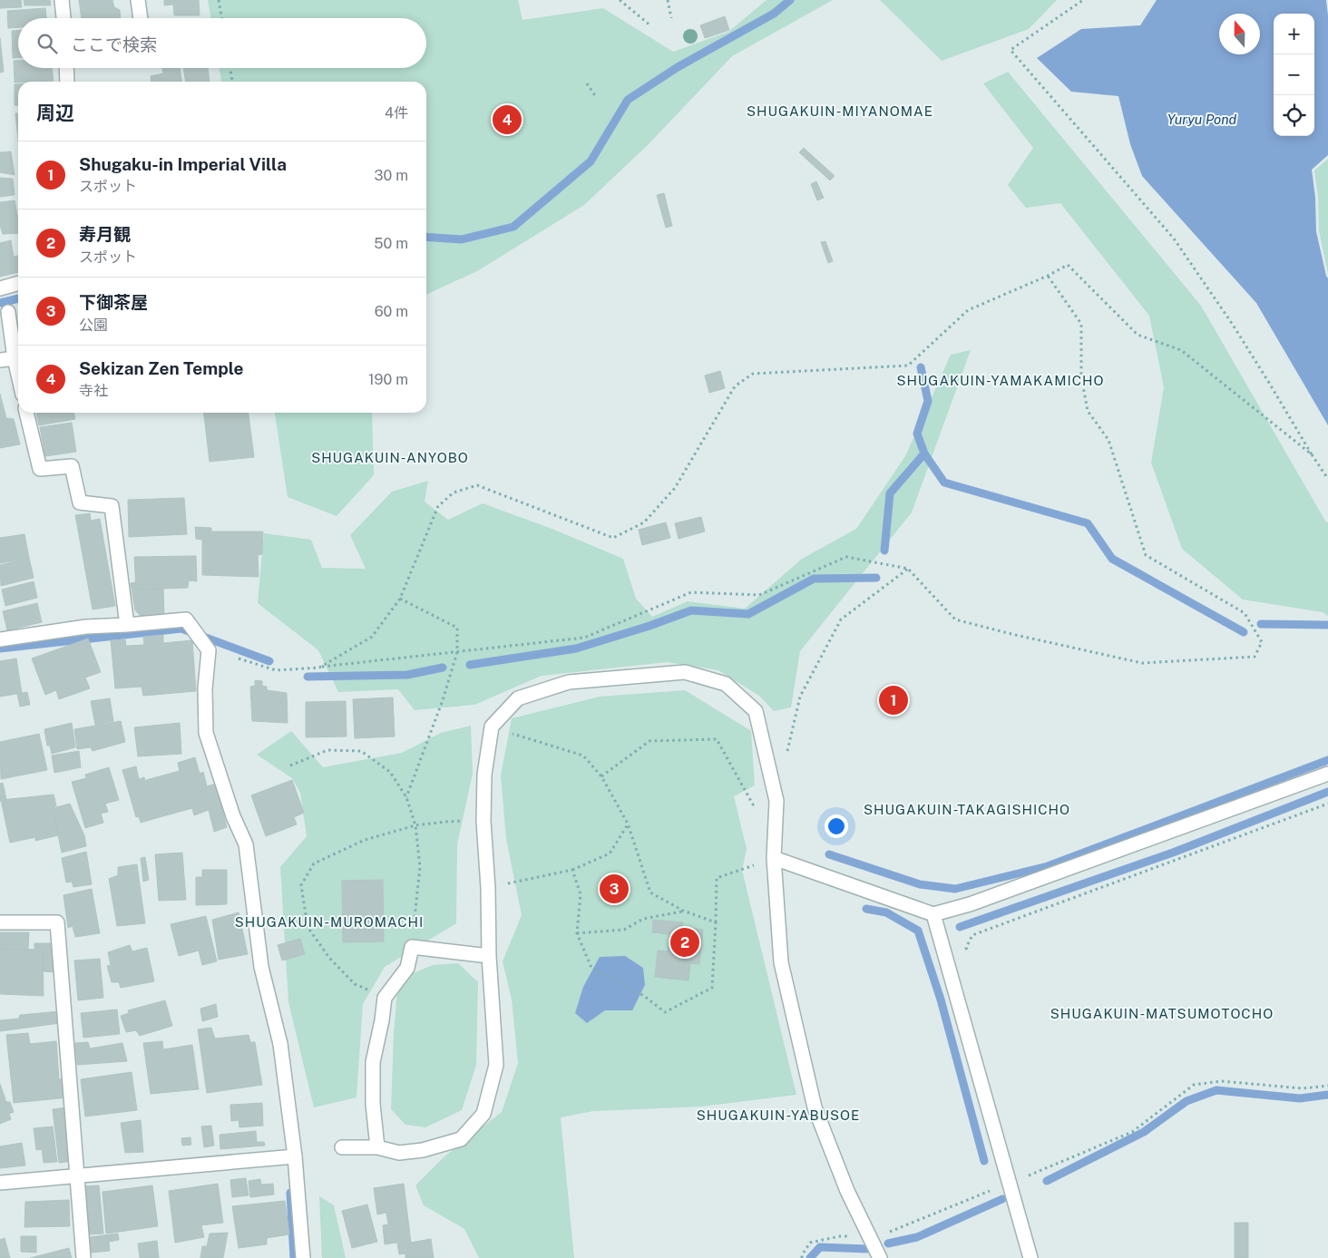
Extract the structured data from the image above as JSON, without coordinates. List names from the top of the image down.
{
  "districts": [
    "SHUGAKUIN-MIYANOMAE",
    "SHUGAKUIN-YAMAKAMICHO",
    "SHUGAKUIN-ANYOBO",
    "SHUGAKUIN-TAKAGISHICHO",
    "SHUGAKUIN-MUROMACHI",
    "SHUGAKUIN-MATSUMOTOCHO",
    "SHUGAKUIN-YABUSOE"
  ],
  "water": ["Yuryu Pond"],
  "north": "top",
  "page": {
    "map_buttons": ["+", "−"],
    "search": "ここで検索",
    "heading": ["周辺", "4件"],
    "pins": [
      "4",
      "1",
      "3",
      "2"
    ],
    "list": [
      {
        "mark": "1",
        "name": "Shugaku-in Imperial Villa",
        "note": "スポット",
        "value": "30 m"
      },
      {
        "mark": "2",
        "name": "寿月観",
        "note": "スポット",
        "value": "50 m"
      },
      {
        "mark": "3",
        "name": "下御茶屋",
        "note": "公園",
        "value": "60 m"
      },
      {
        "mark": "4",
        "name": "Sekizan Zen Temple",
        "note": "寺社",
        "value": "190 m"
      }
    ]
  }
}
